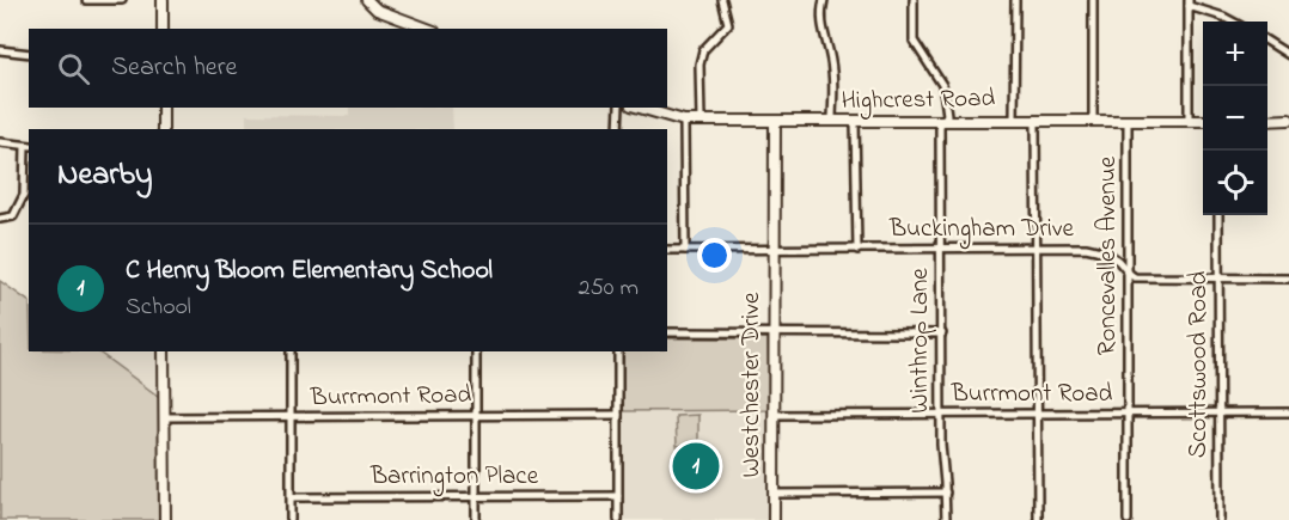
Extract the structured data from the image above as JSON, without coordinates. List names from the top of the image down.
{
  "streets": {
    "street": [
      "Highcrest Road",
      "Buckingham Drive",
      "Roncevalles Avenue",
      "Winthrop Lane",
      "Scottswood Road",
      "Westchester Drive",
      "Burrmont Road",
      "Barrington Place"
    ]
  },
  "crossings": [
    ["Highcrest Road", "Roncevalles Avenue"],
    ["Highcrest Road", "Winthrop Lane"],
    ["Highcrest Road", "Westchester Drive"],
    ["Buckingham Drive", "Roncevalles Avenue"],
    ["Buckingham Drive", "Winthrop Lane"],
    ["Buckingham Drive", "Westchester Drive"],
    ["Roncevalles Avenue", "Burrmont Road"],
    ["Winthrop Lane", "Burrmont Road"],
    ["Scottswood Road", "Burrmont Road"],
    ["Westchester Drive", "Burrmont Road"]
  ],
  "page": {
    "map_buttons": ["+", "−"],
    "search": "Search here",
    "heading": "Nearby",
    "list": [
      {
        "mark": "1",
        "name": "C Henry Bloom Elementary School",
        "note": "School",
        "value": "250 m"
      }
    ],
    "pins": "1"
  }
}
